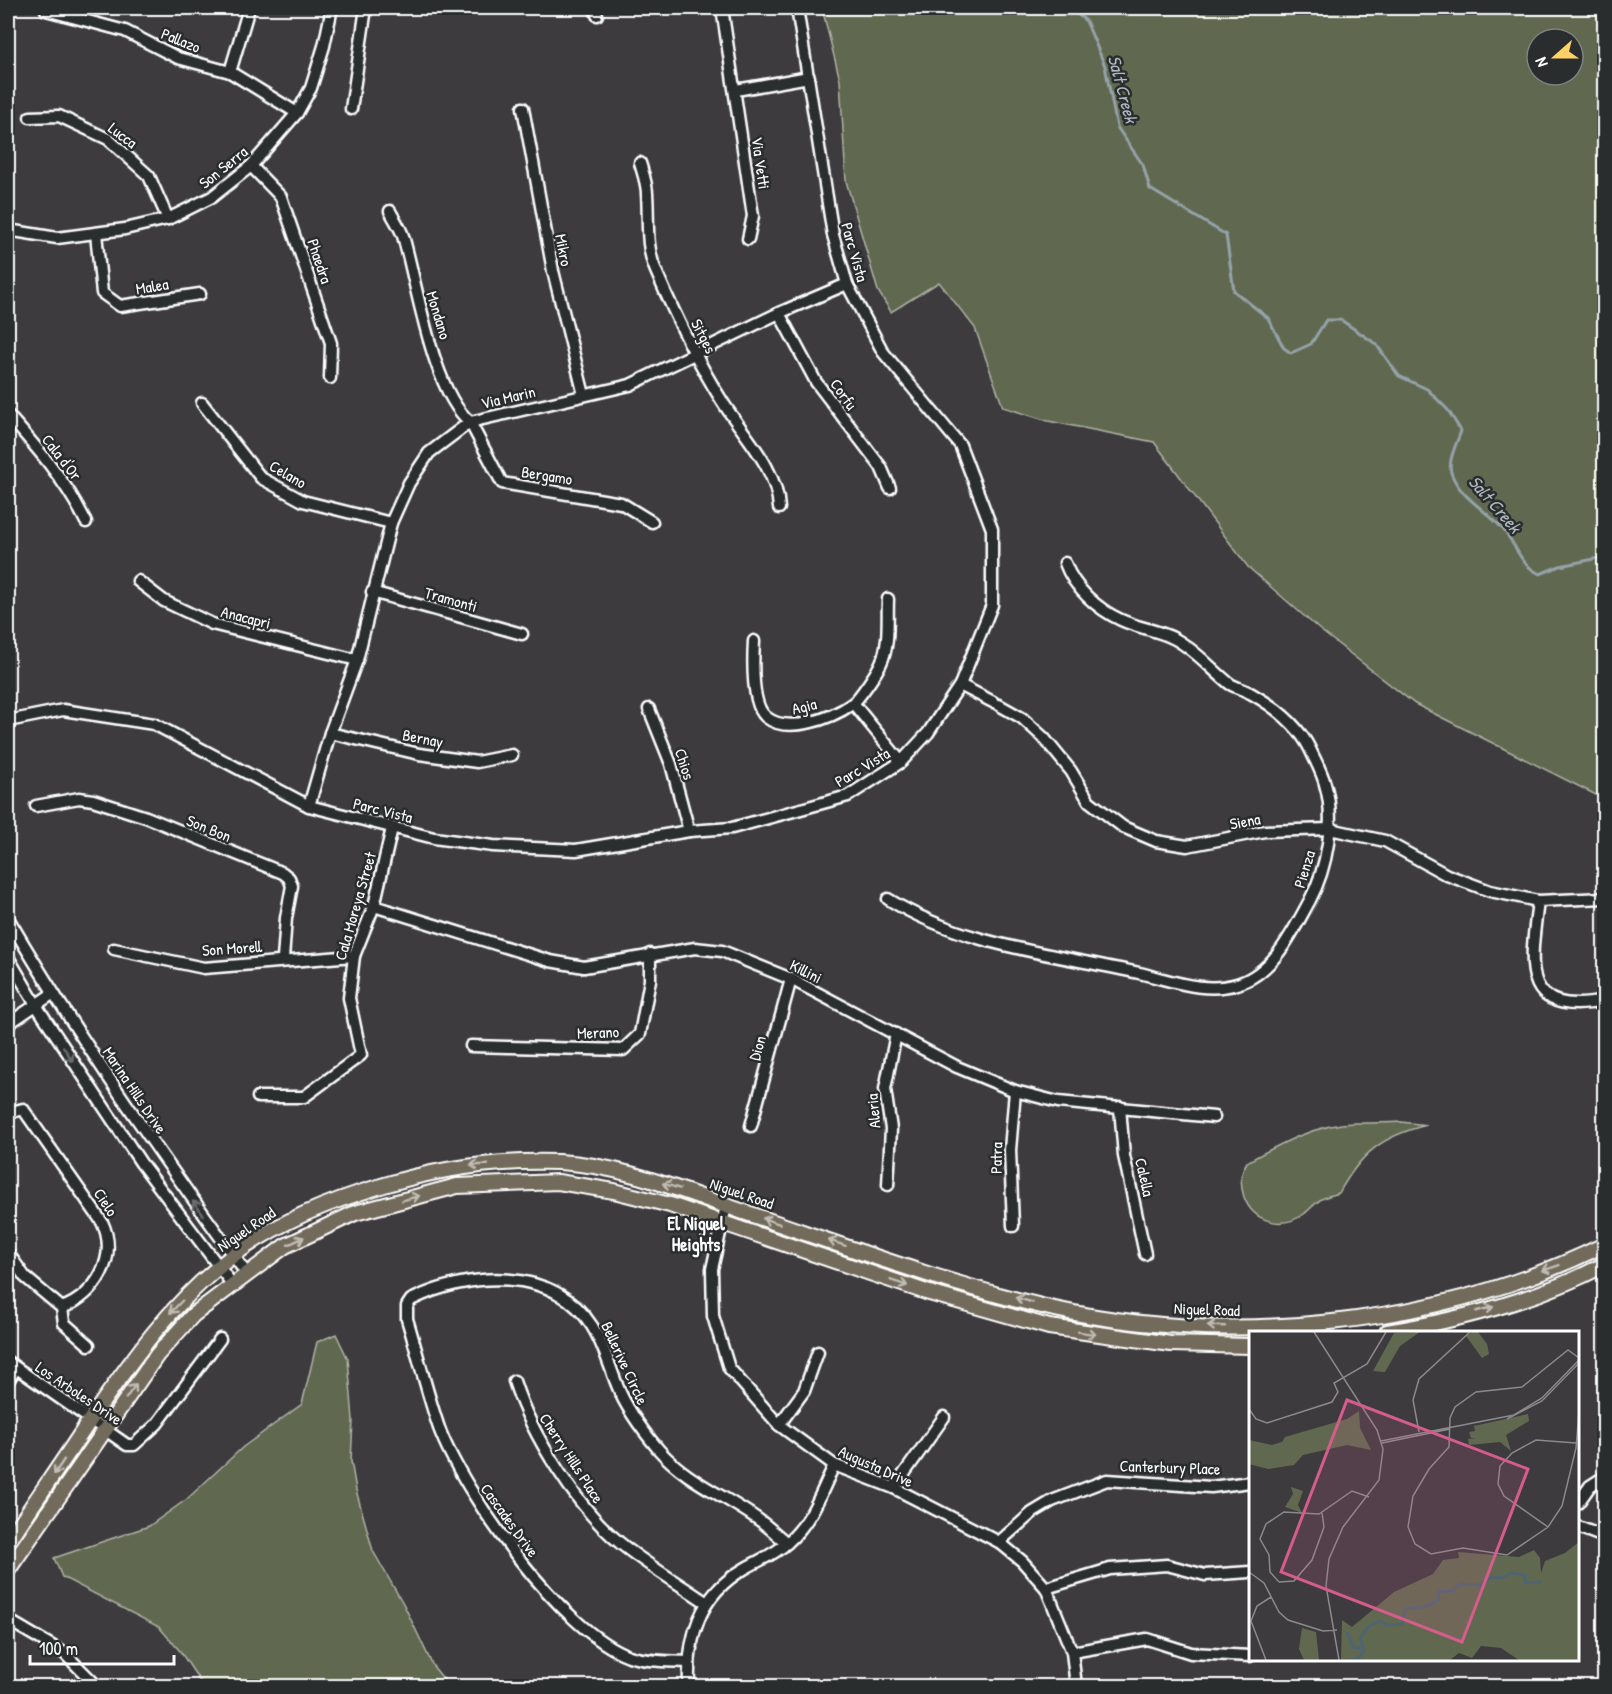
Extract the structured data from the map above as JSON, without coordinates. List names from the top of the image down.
{
  "streets": {
    "main road": ["Niguel Road"],
    "street": [
      "Pallazo",
      "Lucca",
      "Via Vetti",
      "Son Serra",
      "Mikro",
      "Parc Vista",
      "Phaedra",
      "Malea",
      "Mondano",
      "Sitges",
      "Corfu",
      "Via Marin",
      "Cala d'Or",
      "Celano",
      "Bergamo",
      "Tramonti",
      "Anacapri",
      "Agia",
      "Bernay",
      "Chios",
      "Siena",
      "Son Bon",
      "Pienza",
      "Cala Moreya Street",
      "Son Morell",
      "Killini",
      "Merano",
      "Dion",
      "Marina Hills Drive",
      "Aleria",
      "Patra",
      "Calella",
      "Cielo",
      "Bellerive Circle",
      "Los Arboles Drive",
      "Cherry Hills Place",
      "Augusta Drive",
      "Canterbury Place",
      "Cascades Drive"
    ]
  },
  "crossings": [
    ["Pallazo", "Son Serra"],
    ["Lucca", "Son Serra"],
    ["Son Serra", "Phaedra"],
    ["Son Serra", "Malea"],
    ["Mikro", "Via Marin"],
    ["Parc Vista", "Via Marin"],
    ["Parc Vista", "Chios"],
    ["Parc Vista", "Siena"],
    ["Parc Vista", "Cala Moreya Street"],
    ["Mondano", "Via Marin"],
    ["Mondano", "Bergamo"],
    ["Sitges", "Via Marin"],
    ["Corfu", "Via Marin"],
    ["Via Marin", "Celano"],
    ["Via Marin", "Bergamo"],
    ["Via Marin", "Tramonti"],
    ["Via Marin", "Anacapri"],
    ["Via Marin", "Bernay"],
    ["Siena", "Pienza"],
    ["Son Bon", "Son Morell"],
    ["Cala Moreya Street", "Son Morell"],
    ["Cala Moreya Street", "Killini"],
    ["Killini", "Merano"],
    ["Killini", "Dion"],
    ["Killini", "Aleria"],
    ["Killini", "Patra"],
    ["Killini", "Calella"],
    ["Marina Hills Drive", "Niguel Road"],
    ["Niguel Road", "Los Arboles Drive"],
    ["Niguel Road", "Augusta Drive"],
    ["Bellerive Circle", "Cascades Drive"],
    ["Augusta Drive", "Canterbury Place"]
  ],
  "districts": ["El Niguel Heights"],
  "water": ["Salt Creek"],
  "scale_bar": "100 m",
  "north": "left"
}
